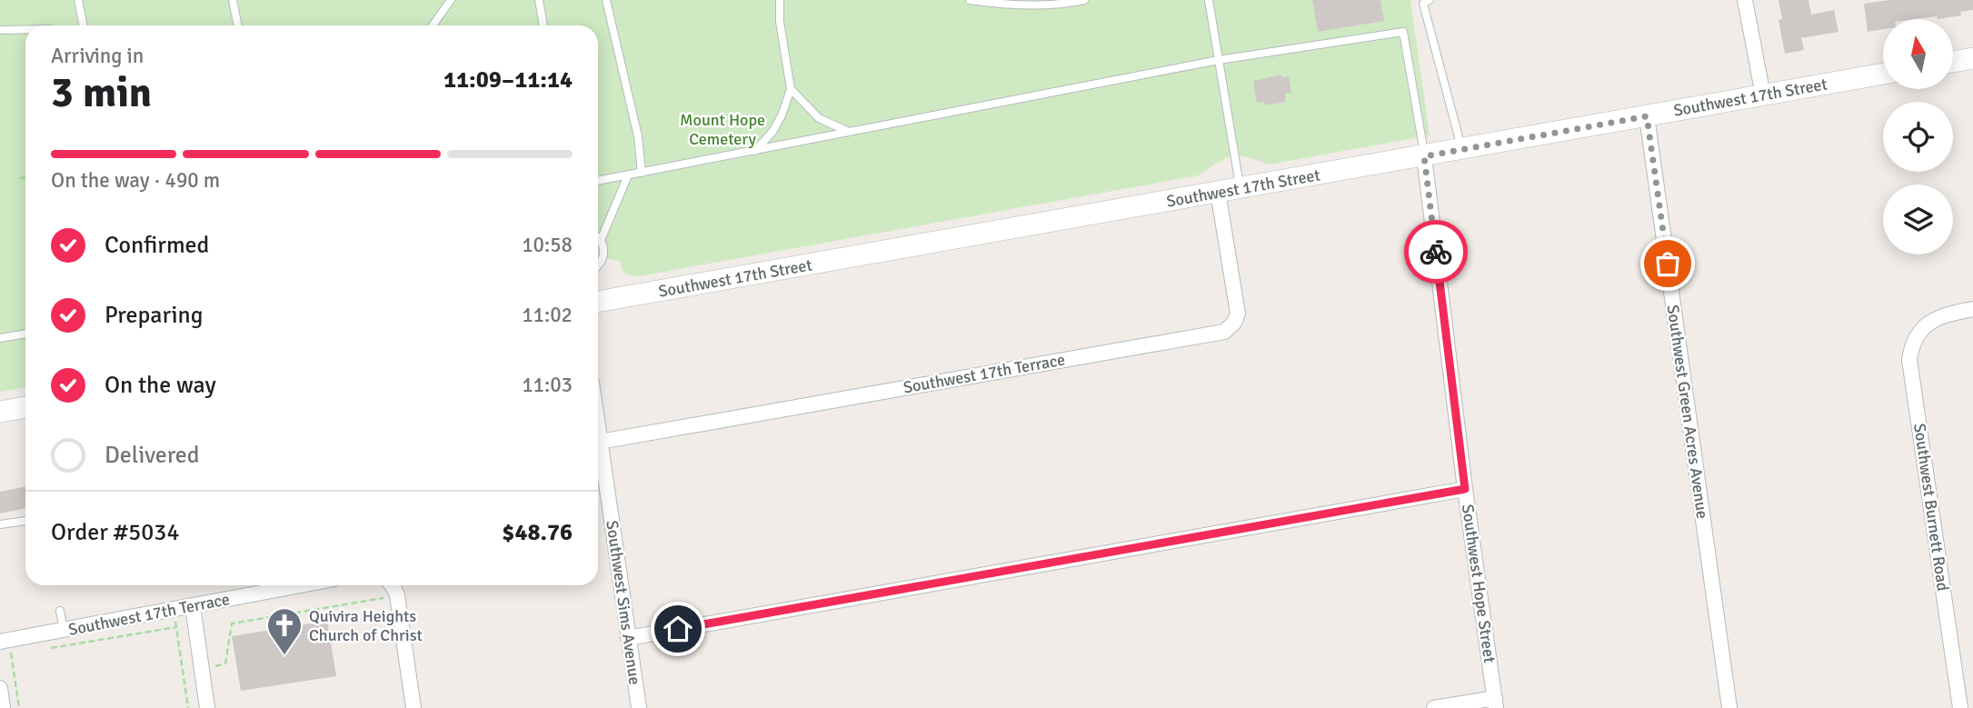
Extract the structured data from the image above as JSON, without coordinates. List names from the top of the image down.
{
  "streets": {
    "main road": ["Southwest 17th Street"],
    "street": [
      "Southwest 17th Terrace",
      "Southwest Green Acres Avenue",
      "Southwest Burnett Road",
      "Southwest Hope Street",
      "Southwest Sims Avenue"
    ]
  },
  "crossings": [
    ["Southwest 17th Street", "Southwest 17th Terrace"],
    ["Southwest 17th Street", "Southwest Green Acres Avenue"],
    ["Southwest 17th Street", "Southwest Hope Street"],
    ["Southwest 17th Terrace", "Southwest Sims Avenue"]
  ],
  "parks": ["Mount Hope Cemetery"],
  "places": {
    "church": ["Quivira Heights Church of Christ"]
  },
  "north": "top",
  "page": {
    "heading": ["3 min", "Arriving in", "11:09–11:14"],
    "panel": ["Order #5034", "$48.76"],
    "bar": "On the way · 490 m",
    "list": [
      ["Confirmed", "10:58"],
      ["Preparing", "11:02"],
      ["On the way", "11:03"],
      "Delivered"
    ]
  }
}
